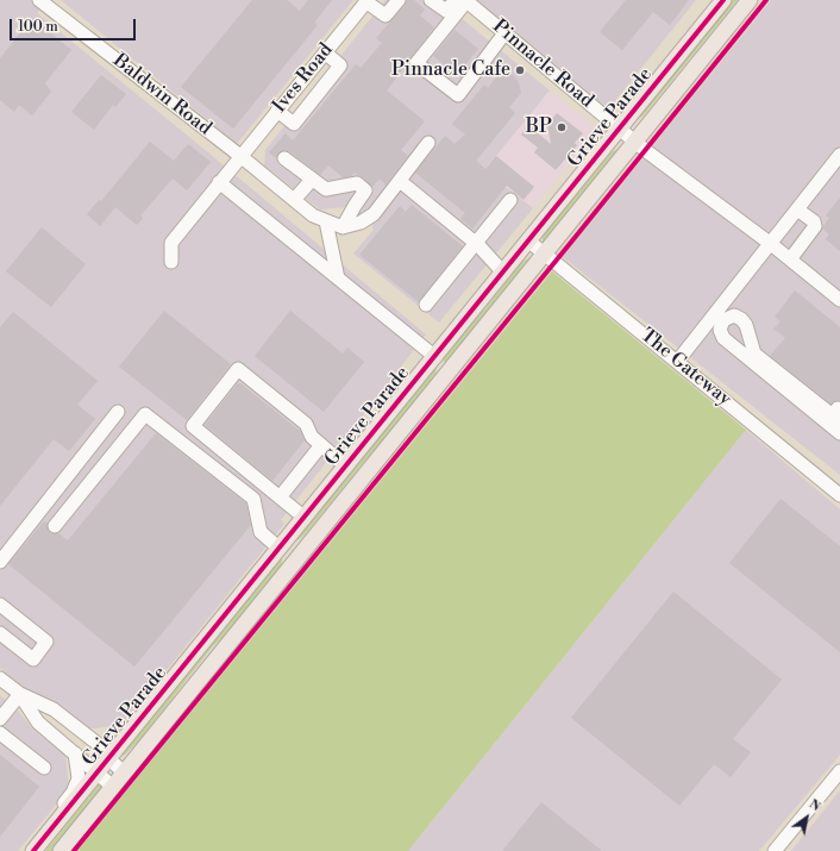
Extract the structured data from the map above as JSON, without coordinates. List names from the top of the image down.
{
  "streets": {
    "main road": ["Grieve Parade"],
    "street": [
      "Pinnacle Road",
      "Ives Road",
      "Baldwin Road",
      "The Gateway"
    ]
  },
  "crossings": [
    ["Pinnacle Road", "Grieve Parade"],
    ["Ives Road", "Baldwin Road"],
    ["Grieve Parade", "The Gateway"]
  ],
  "places": ["Pinnacle Cafe", "BP"],
  "scale_bar": "100 m",
  "north": "top right"
}
